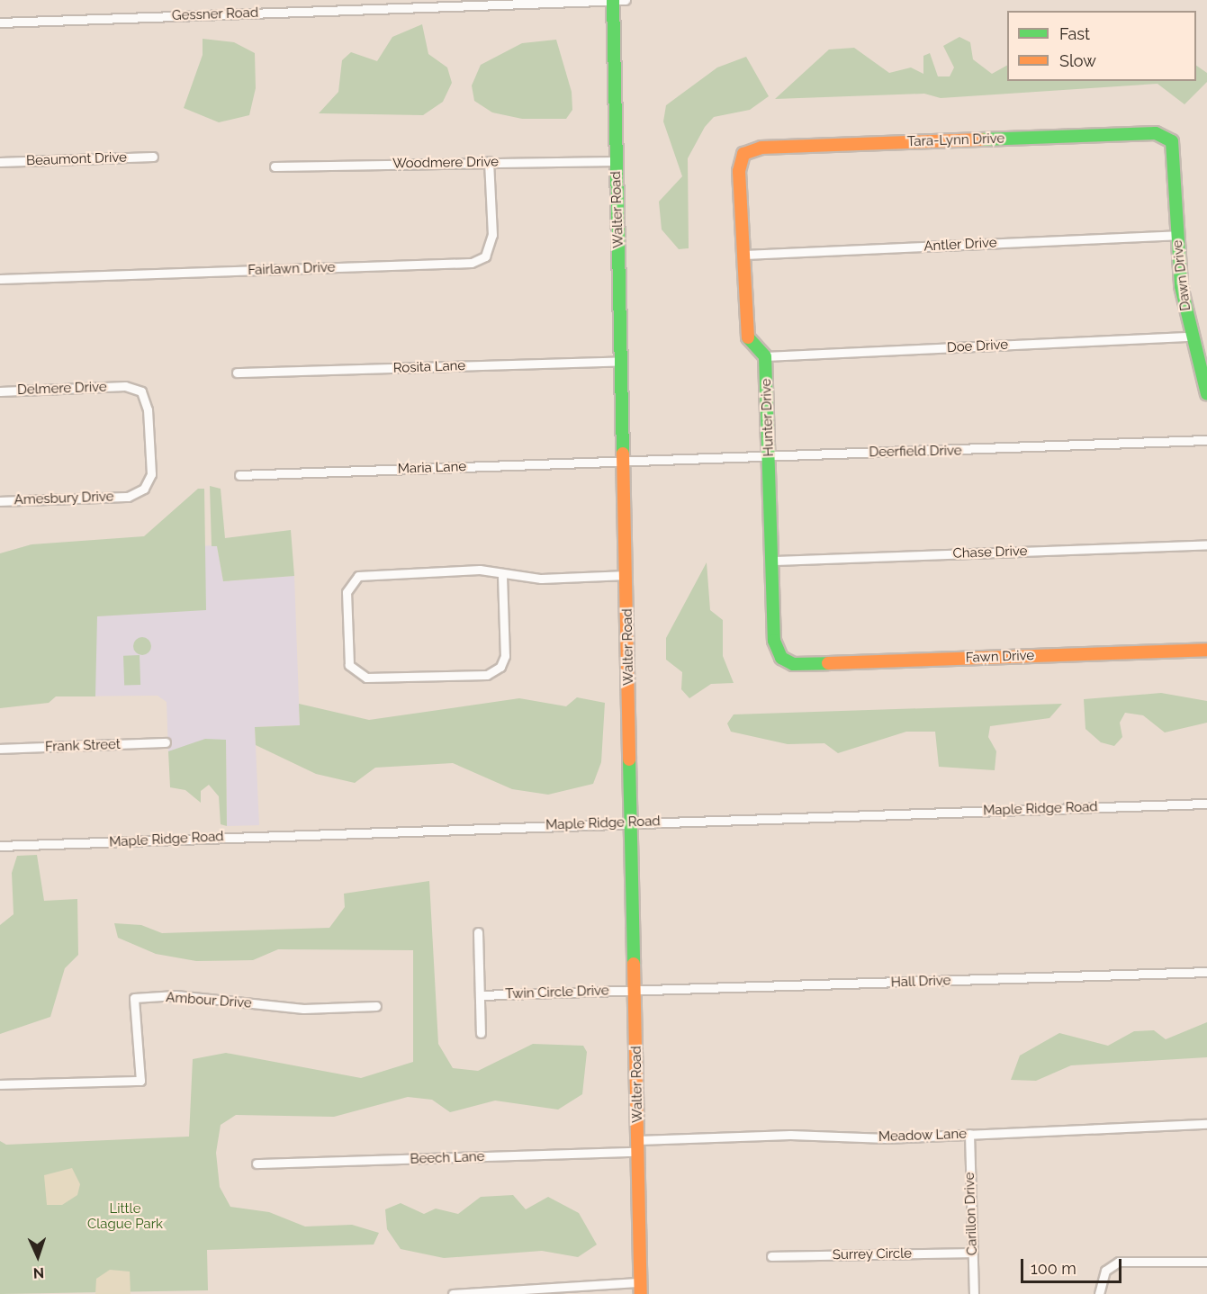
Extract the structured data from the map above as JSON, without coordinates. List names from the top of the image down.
{
  "streets": {
    "street": [
      "Gessner Road",
      "Tara-Lynn Drive",
      "Beaumont Drive",
      "Woodmere Drive",
      "Walter Road",
      "Antler Drive",
      "Fairlawn Drive",
      "Dawn Drive",
      "Doe Drive",
      "Rosita Lane",
      "Delmere Drive",
      "Hunter Drive",
      "Deerfield Drive",
      "Maria Lane",
      "Amesbury Drive",
      "Chase Drive",
      "Fawn Drive",
      "Frank Street",
      "Maple Ridge Road",
      "Hall Drive",
      "Twin Circle Drive",
      "Ambour Drive",
      "Meadow Lane",
      "Beech Lane",
      "Carillon Drive",
      "Surrey Circle"
    ]
  },
  "crossings": [
    ["Gessner Road", "Walter Road"],
    ["Tara-Lynn Drive", "Antler Drive"],
    ["Tara-Lynn Drive", "Dawn Drive"],
    ["Woodmere Drive", "Walter Road"],
    ["Woodmere Drive", "Fairlawn Drive"],
    ["Walter Road", "Rosita Lane"],
    ["Walter Road", "Deerfield Drive"],
    ["Walter Road", "Maria Lane"],
    ["Walter Road", "Maple Ridge Road"],
    ["Walter Road", "Hall Drive"],
    ["Walter Road", "Twin Circle Drive"],
    ["Walter Road", "Meadow Lane"],
    ["Walter Road", "Beech Lane"],
    ["Antler Drive", "Dawn Drive"],
    ["Dawn Drive", "Doe Drive"],
    ["Doe Drive", "Hunter Drive"],
    ["Delmere Drive", "Amesbury Drive"],
    ["Hunter Drive", "Deerfield Drive"],
    ["Hunter Drive", "Chase Drive"],
    ["Hunter Drive", "Fawn Drive"],
    ["Deerfield Drive", "Maria Lane"],
    ["Hall Drive", "Twin Circle Drive"],
    ["Meadow Lane", "Beech Lane"],
    ["Meadow Lane", "Carillon Drive"],
    ["Carillon Drive", "Surrey Circle"]
  ],
  "parks": ["Little Clague Park"],
  "legend": ["Fast", "Slow"],
  "scale_bar": "100 m",
  "north": "bottom"
}
